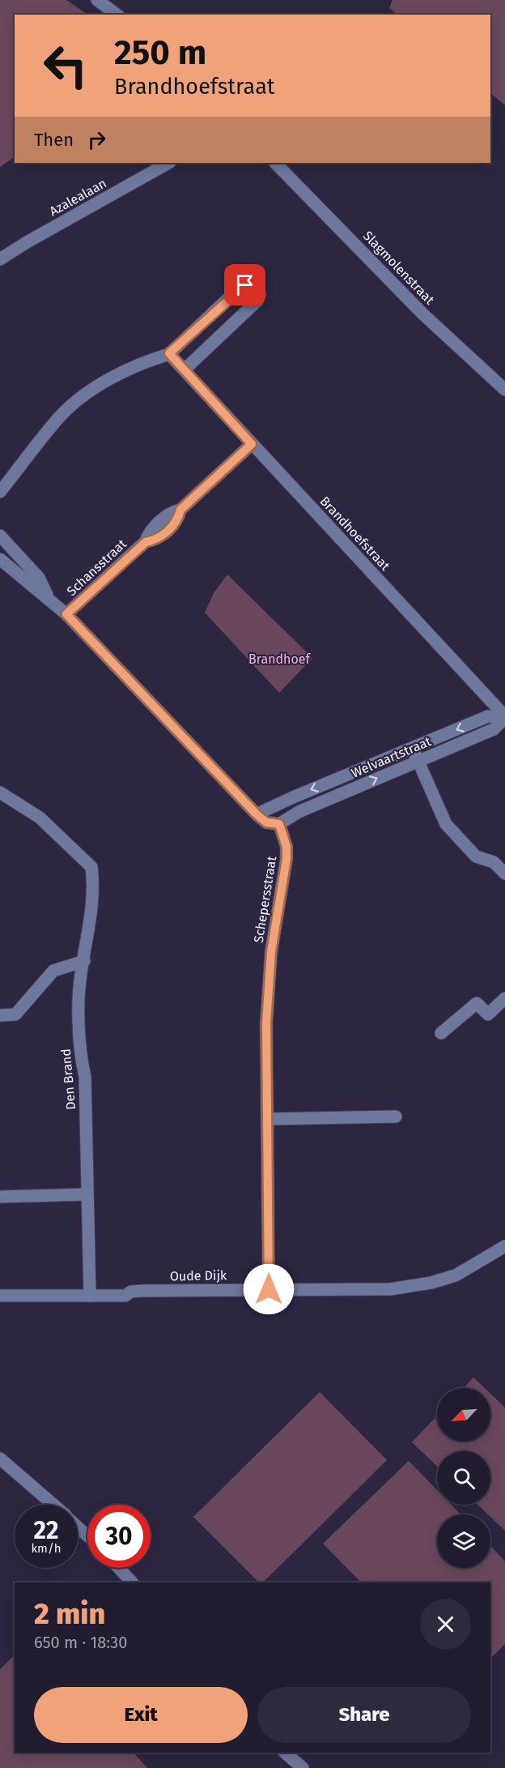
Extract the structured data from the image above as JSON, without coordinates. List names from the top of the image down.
{
  "streets": {
    "street": [
      "Azalealaan",
      "Slagmolenstraat",
      "Brandhoefstraat",
      "Schansstraat",
      "Welvaartstraat",
      "Schepersstraat",
      "Den Brand",
      "Oude Dijk"
    ]
  },
  "crossings": [
    ["Brandhoefstraat", "Schansstraat"],
    ["Brandhoefstraat", "Welvaartstraat"],
    ["Schepersstraat", "Oude Dijk"],
    ["Den Brand", "Oude Dijk"]
  ],
  "parks": ["Brandhoef"],
  "north": "bottom left",
  "page": {
    "turn": ["250 m", "Brandhoefstraat"],
    "then": "Then",
    "speed": "22 km/h",
    "limit": "30",
    "heading": ["2 min", "650 m · 18:30"],
    "buttons": ["Exit", "Share"]
  }
}
